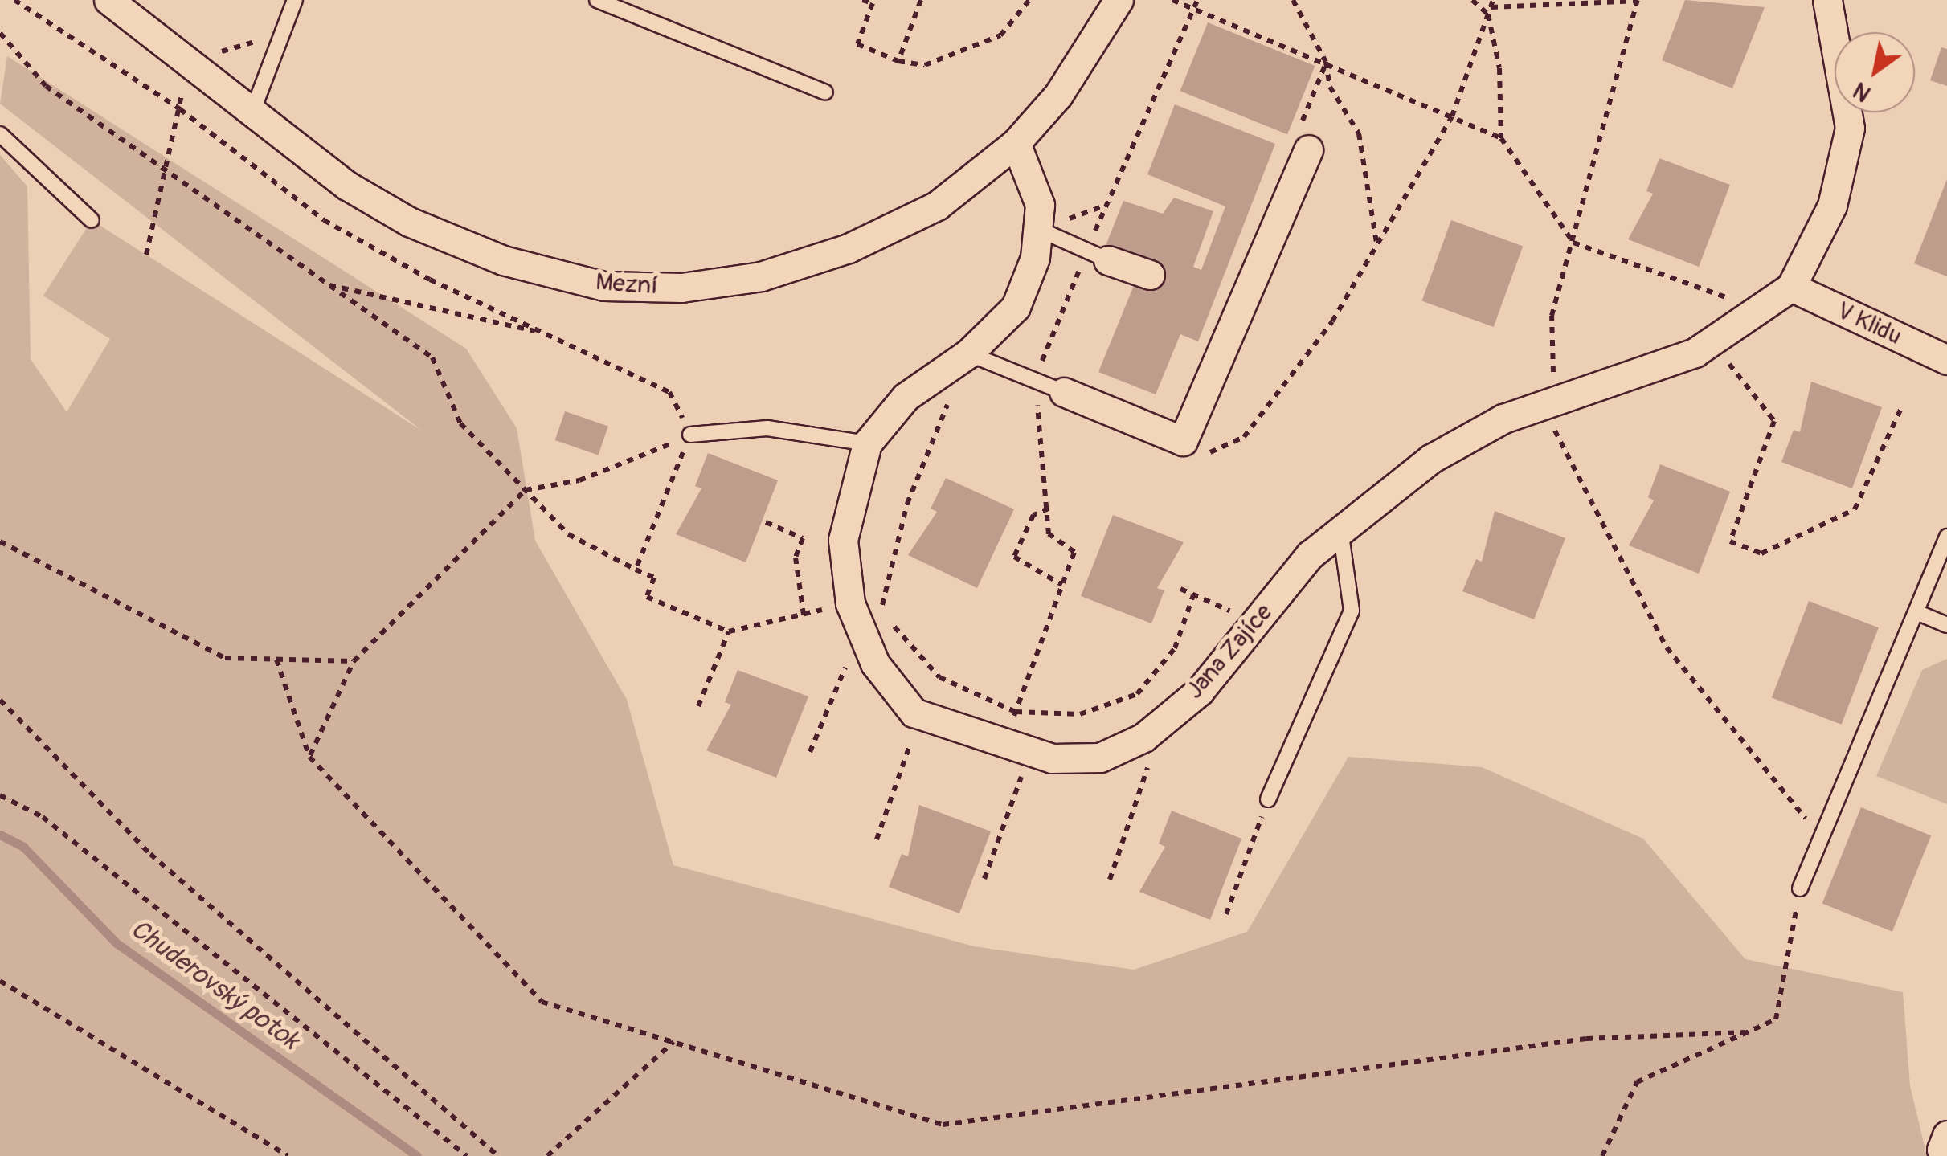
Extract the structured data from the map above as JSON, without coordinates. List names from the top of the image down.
{
  "streets": {
    "street": ["Mezní", "V Klidu", "Jana Zajíce"]
  },
  "crossings": [
    ["Mezní", "Jana Zajíce"],
    ["V Klidu", "Jana Zajíce"]
  ],
  "water": ["Chuderovský potok"],
  "north": "bottom left"
}
